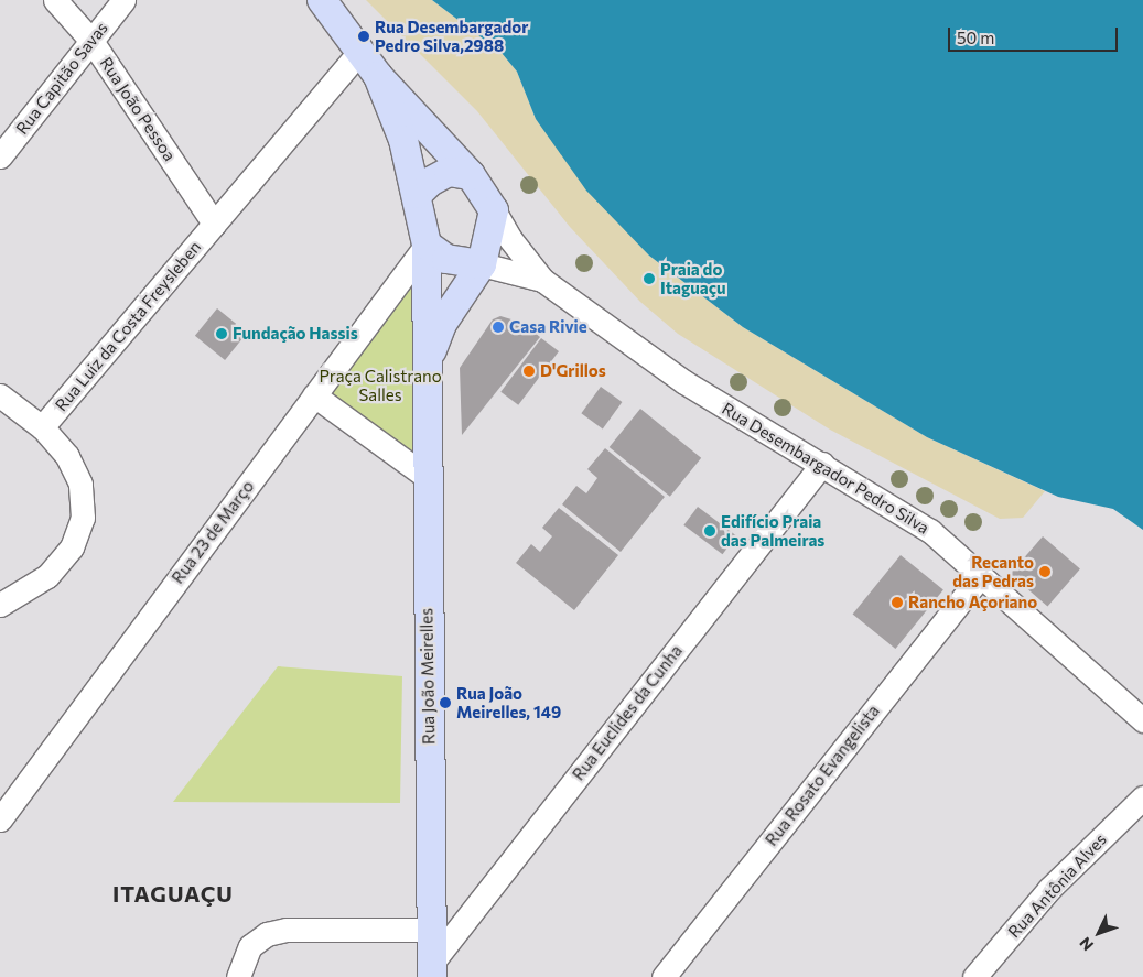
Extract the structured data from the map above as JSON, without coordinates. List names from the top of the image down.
{
  "streets": {
    "main road": ["Rua Desembargador Pedro Silva", "Rua João Meirelles"],
    "street": [
      "Rua Capitão Savas",
      "Rua João Pessoa",
      "Rua Luiz da Costa Freysleben",
      "Rua 23 de Março",
      "Rua Euclides da Cunha",
      "Rua Rosato Evangelista",
      "Rua Antônia Alves"
    ]
  },
  "crossings": [
    ["Rua Capitão Savas", "Rua João Pessoa"],
    ["Rua João Pessoa", "Rua Luiz da Costa Freysleben"],
    ["Rua Luiz da Costa Freysleben", "Rua Desembargador Pedro Silva"],
    ["Rua Desembargador Pedro Silva", "Rua 23 de Março"],
    ["Rua Desembargador Pedro Silva", "Rua João Meirelles"],
    ["Rua Desembargador Pedro Silva", "Rua Euclides da Cunha"],
    ["Rua Desembargador Pedro Silva", "Rua Rosato Evangelista"],
    ["Rua 23 de Março", "Rua João Meirelles"],
    ["Rua João Meirelles", "Rua Euclides da Cunha"]
  ],
  "districts": ["ITAGUAÇU"],
  "parks": ["Praça Calistrano Salles"],
  "places": [
    "Rua Desembargador Pedro Silva,2988",
    "Praia do Itaguaçu",
    "Casa Rivie",
    "Fundação Hassis",
    "D'Grillos",
    "Edifício Praia das Palmeiras",
    "Recanto das Pedras",
    "Rancho Açoriano",
    "Rua João Meirelles, 149"
  ],
  "scale_bar": "50 m",
  "north": "bottom left"
}
